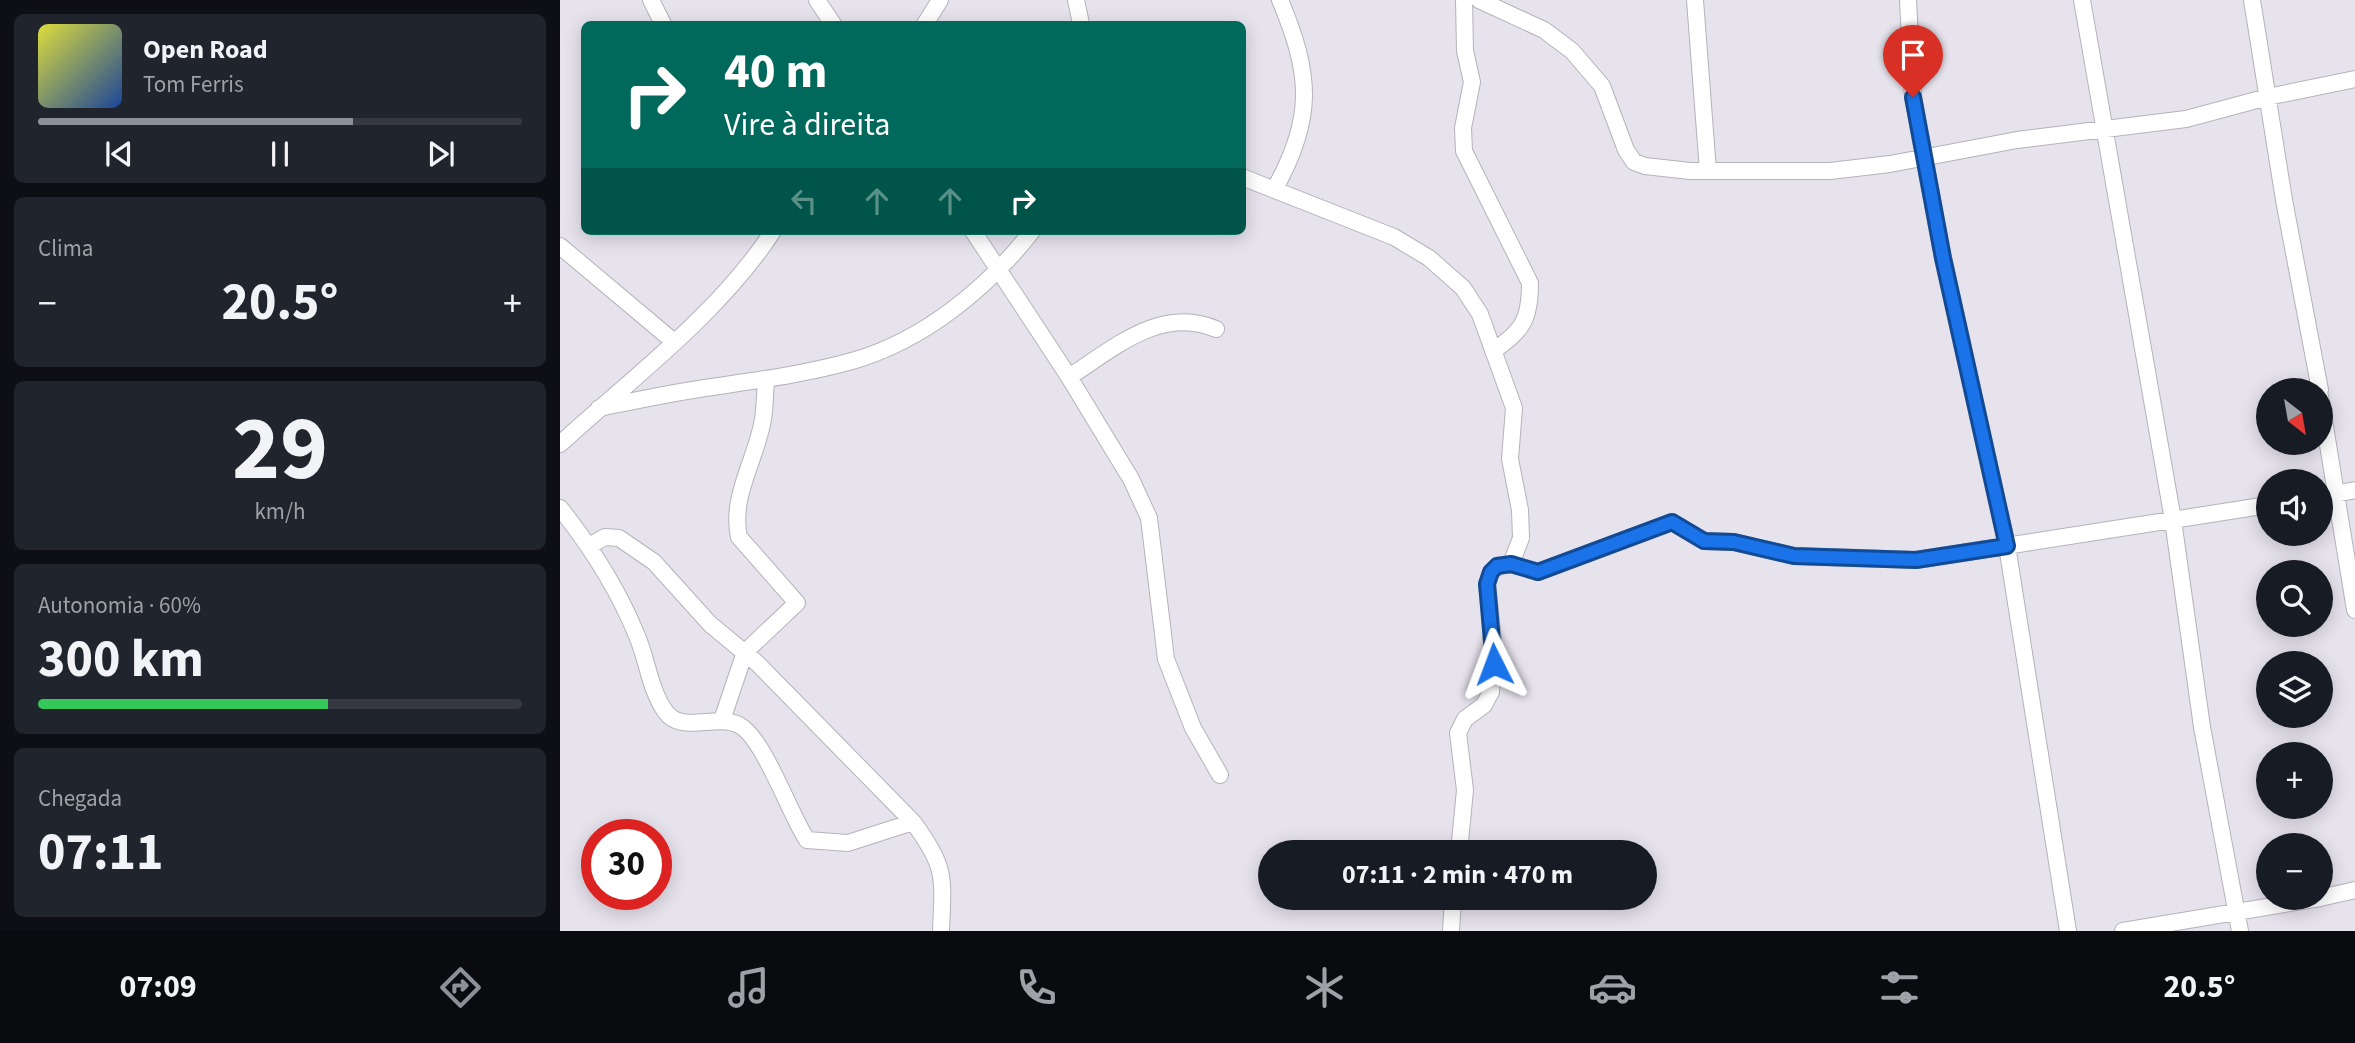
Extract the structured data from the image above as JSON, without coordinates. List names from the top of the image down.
{
  "north": "bottom right",
  "page": {
    "turn": ["40 m", "Vire à direita"],
    "song": ["Open Road", "Tom Ferris"],
    "tile": [
      "Clima",
      ["29", "km/h"],
      ["Autonomia · 60%", "300 km"],
      ["Chegada", "07:11"]
    ],
    "heat": ["−", "20.5°", "+"],
    "map_buttons": ["+", "−"],
    "limit": "30",
    "trip": "07:11 · 2 min · 470 m",
    "tabs": ["07:09", "20.5°"]
  }
}
